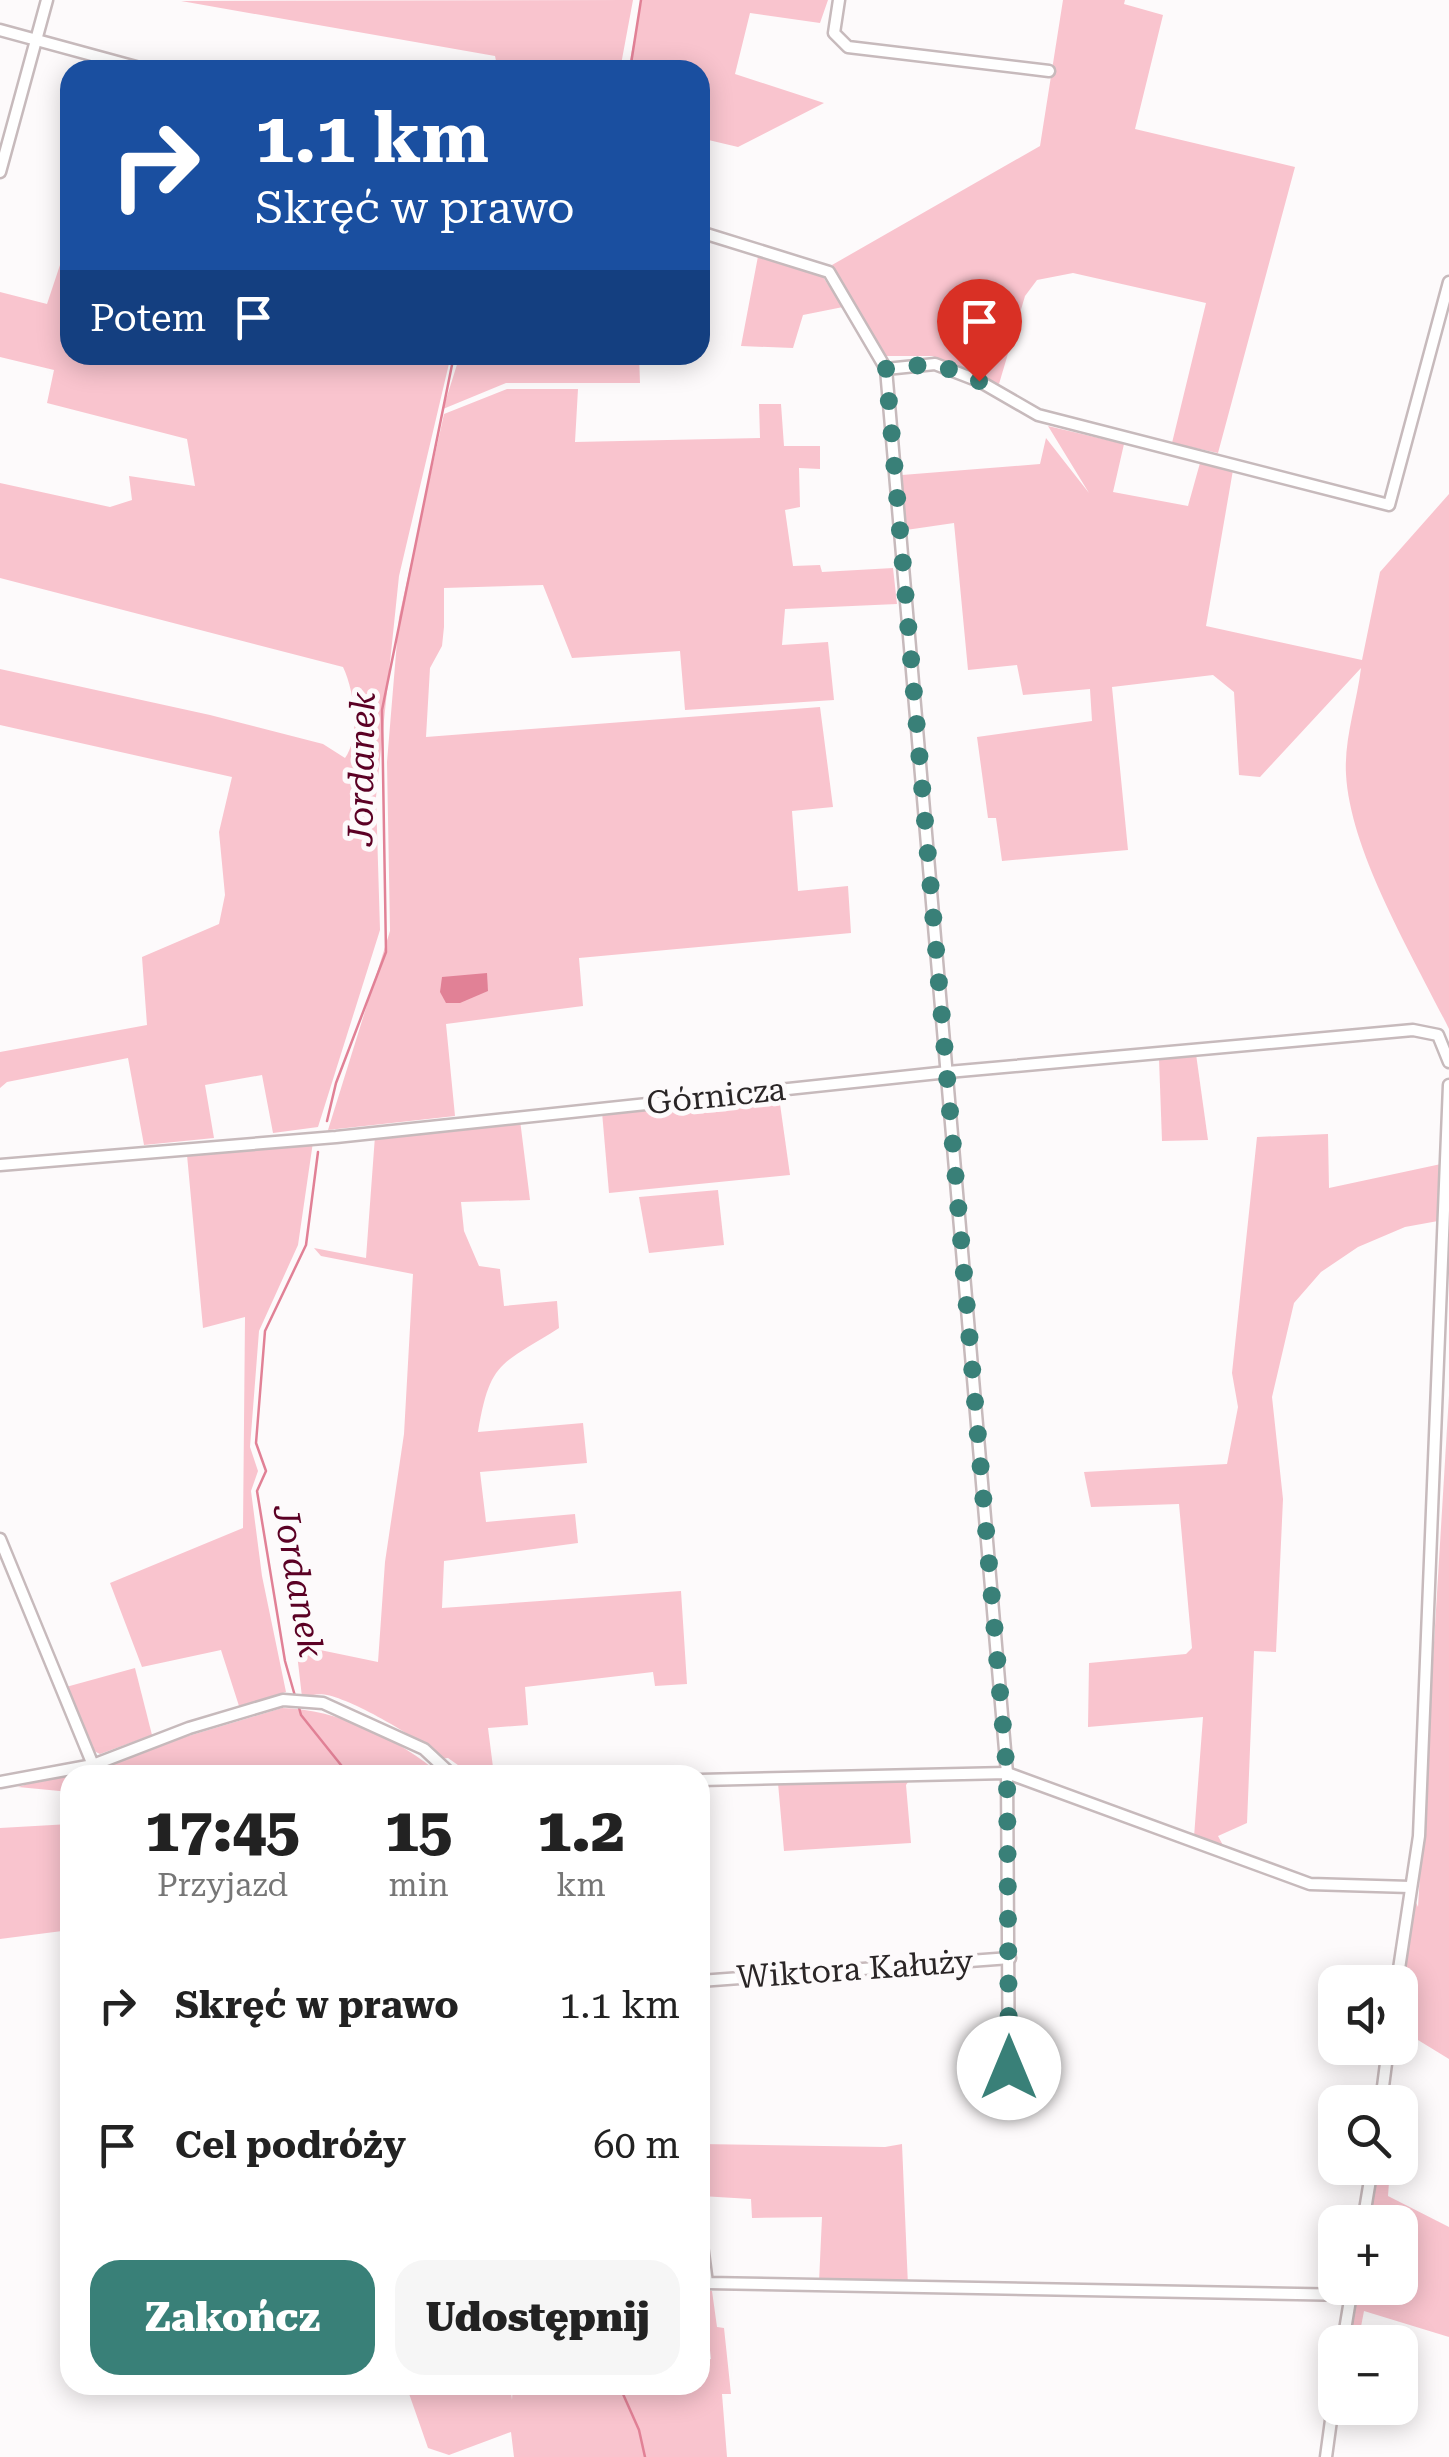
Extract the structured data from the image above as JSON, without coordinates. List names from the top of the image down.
{
  "streets": {
    "street": ["Górnicza", "Wiktora Kałuży"]
  },
  "crossings": [
    ["Górnicza", "Wiktora Kałuży"]
  ],
  "water": ["Jordanek"],
  "page": {
    "turn": ["1.1 km", "Skręć w prawo"],
    "then": "Potem",
    "eta": [
      "17:45",
      "Przyjazd",
      "15",
      "min",
      "1.2",
      "km"
    ],
    "list": [
      {
        "name": "Skręć w prawo",
        "value": "1.1 km"
      },
      {
        "name": "Cel podróży",
        "value": "60 m"
      }
    ],
    "map_buttons": ["+", "−"],
    "buttons": ["Zakończ", "Udostępnij"]
  }
}
